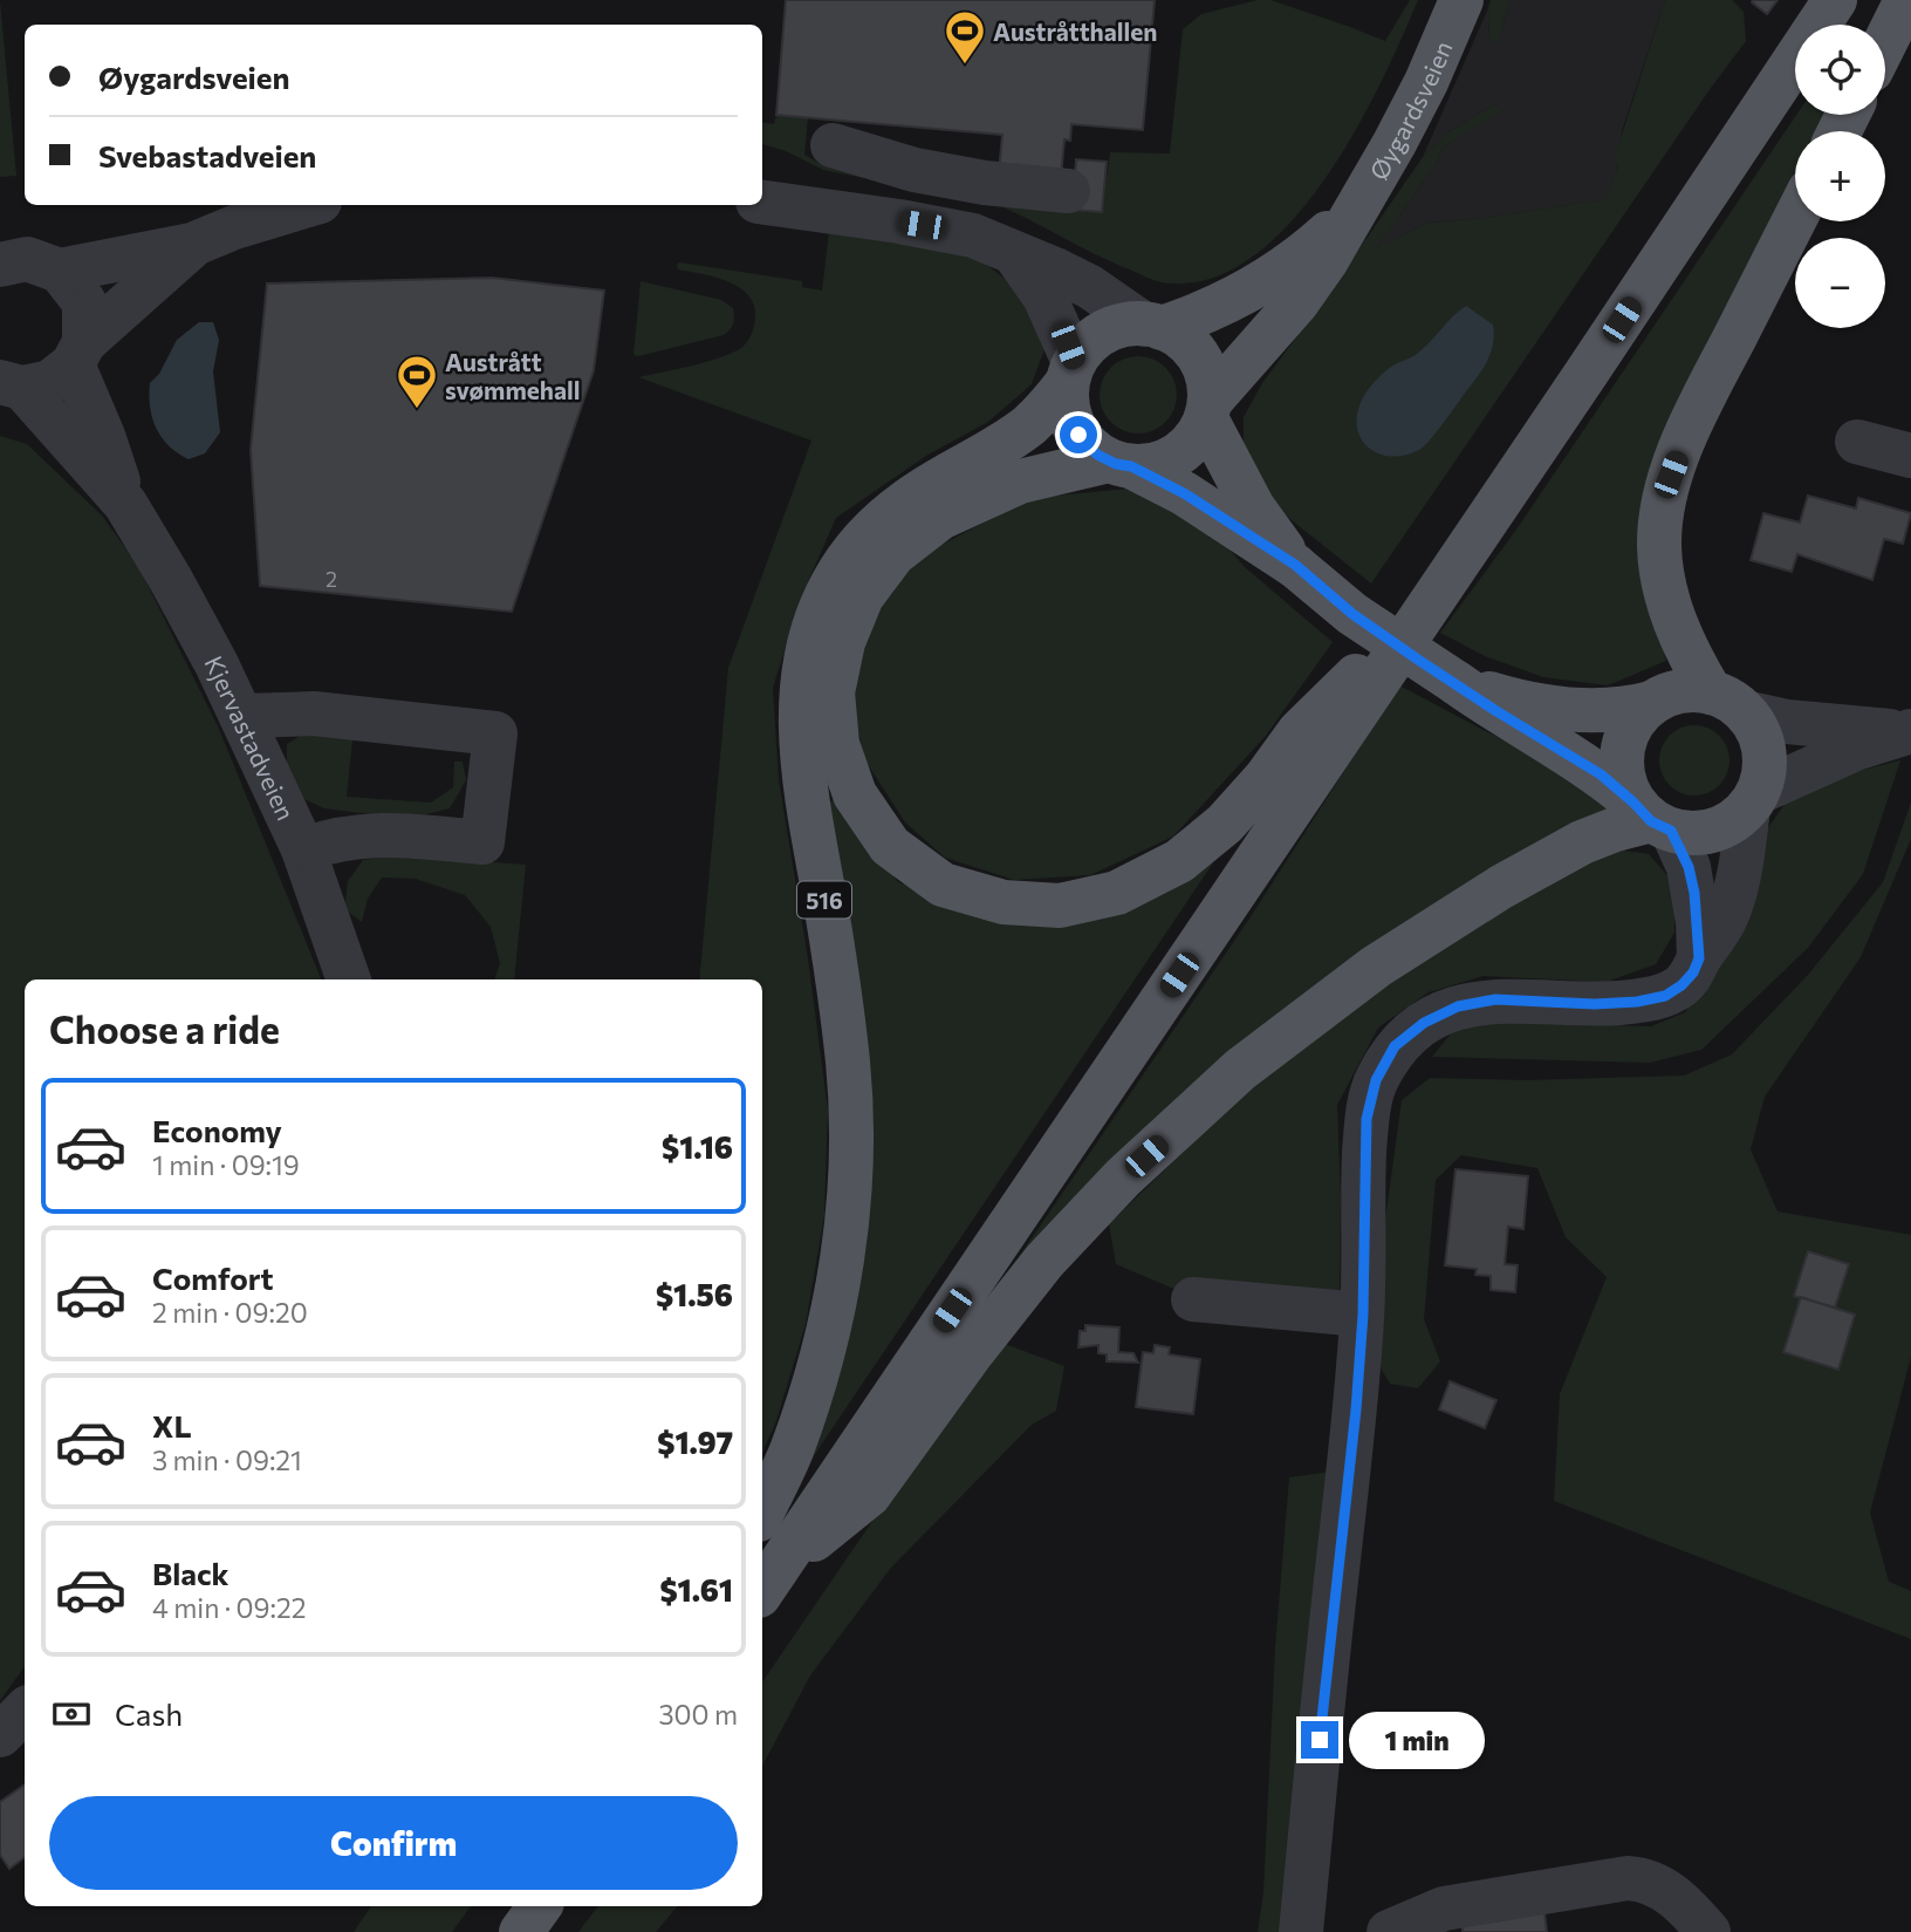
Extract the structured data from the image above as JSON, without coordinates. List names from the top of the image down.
{
  "streets": {
    "main road": ["Øygardsveien", "516"],
    "street": ["Kjervastadveien"]
  },
  "crossings": [
    ["Øygardsveien", "516"]
  ],
  "places": {
    "sports": ["Austråtthallen", "Austrått svømmehall"]
  },
  "house_numbers": ["2"],
  "page": {
    "map_buttons": ["+", "−"],
    "banner": ["Øygardsveien", "Svebastadveien"],
    "heading": "Choose a ride",
    "list": [
      {
        "name": "Economy",
        "note": "1 min · 09:19",
        "value": "$1.16"
      },
      {
        "name": "Comfort",
        "note": "2 min · 09:20",
        "value": "$1.56"
      },
      {
        "name": "XL",
        "note": "3 min · 09:21",
        "value": "$1.97"
      },
      {
        "name": "Black",
        "note": "4 min · 09:22",
        "value": "$1.61"
      }
    ],
    "pay": ["Cash", "300 m"],
    "bubble": "1 min",
    "buttons": "Confirm"
  }
}
